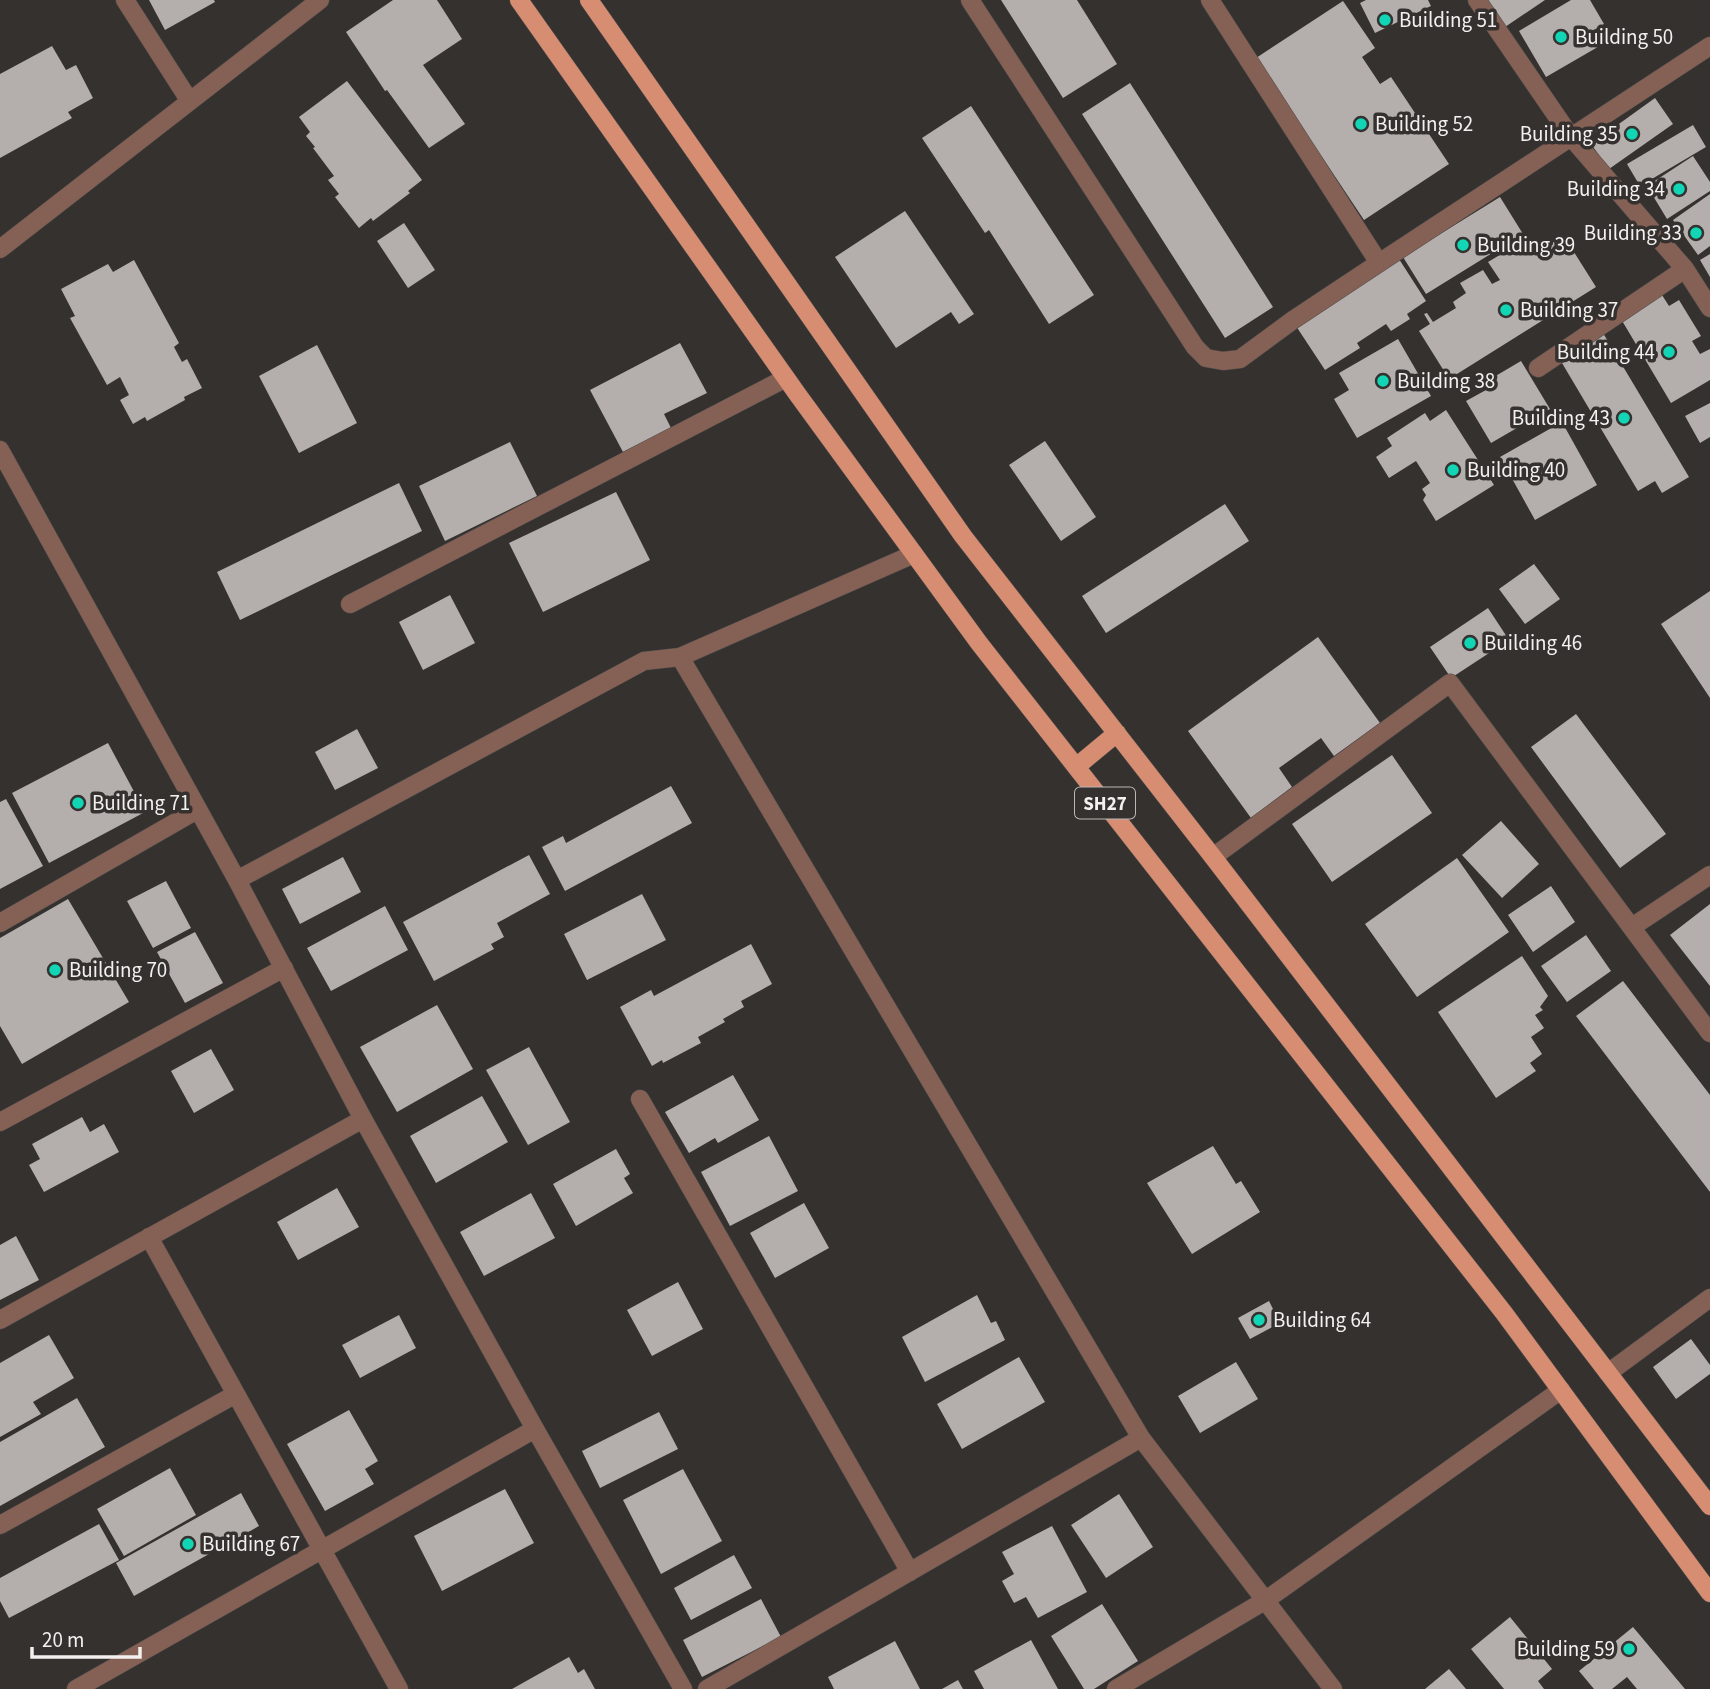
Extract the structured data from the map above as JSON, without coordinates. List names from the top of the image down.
{
  "streets": {
    "main road": ["SH27"]
  },
  "places": [
    "Building 51",
    "Building 50",
    "Building 52",
    "Building 35",
    "Building 34",
    "Building 33",
    "Building 39",
    "Building 37",
    "Building 44",
    "Building 38",
    "Building 43",
    "Building 40",
    "Building 46",
    "Building 71",
    "Building 70",
    "Building 64",
    "Building 67",
    "Building 59"
  ],
  "scale_bar": "20 m"
}
